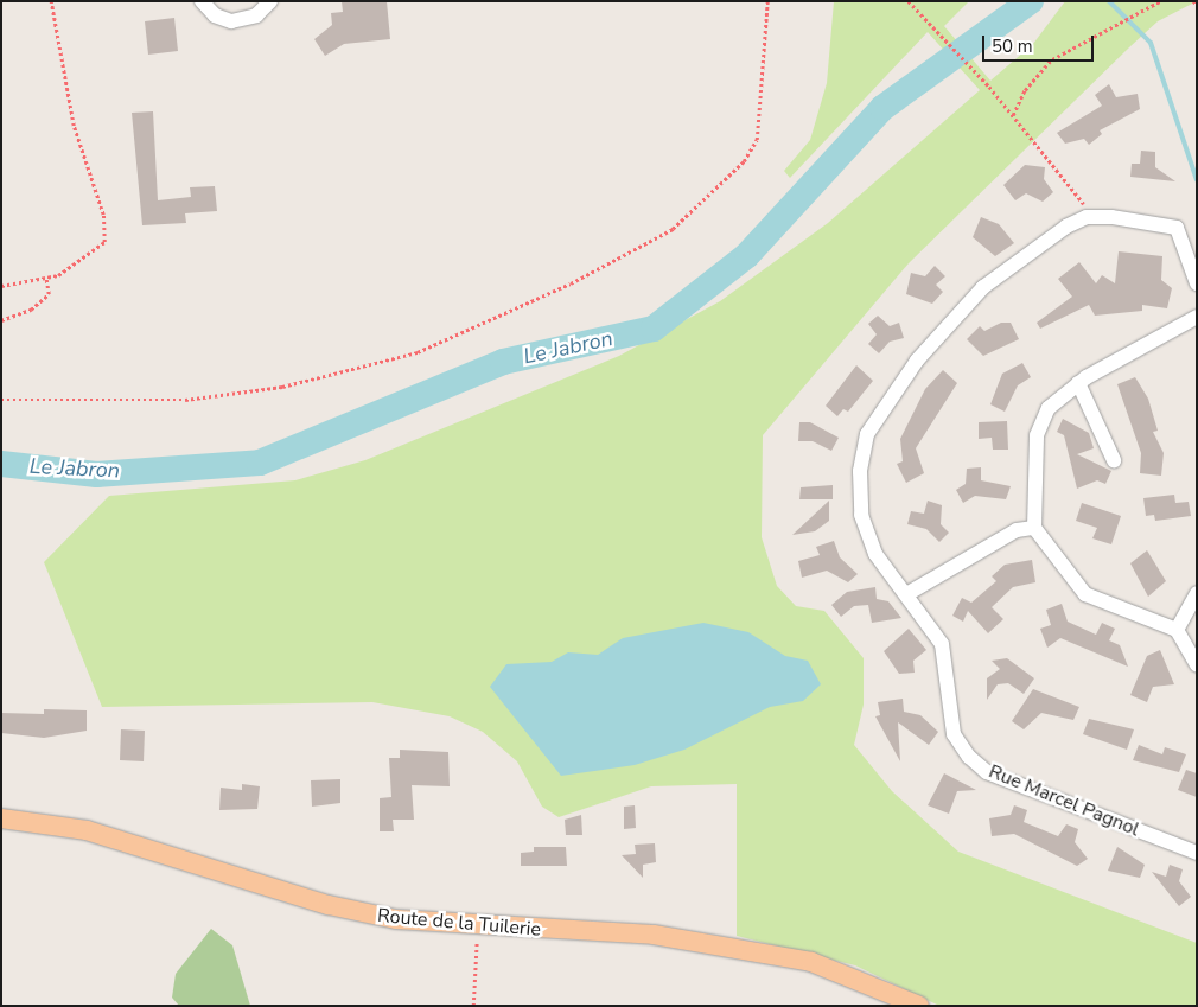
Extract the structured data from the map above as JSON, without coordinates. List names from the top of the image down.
{
  "streets": {
    "main road": ["Route de la Tuilerie"],
    "street": ["Rue Marcel Pagnol"]
  },
  "water": ["Le Jabron"],
  "scale_bar": "50 m"
}
